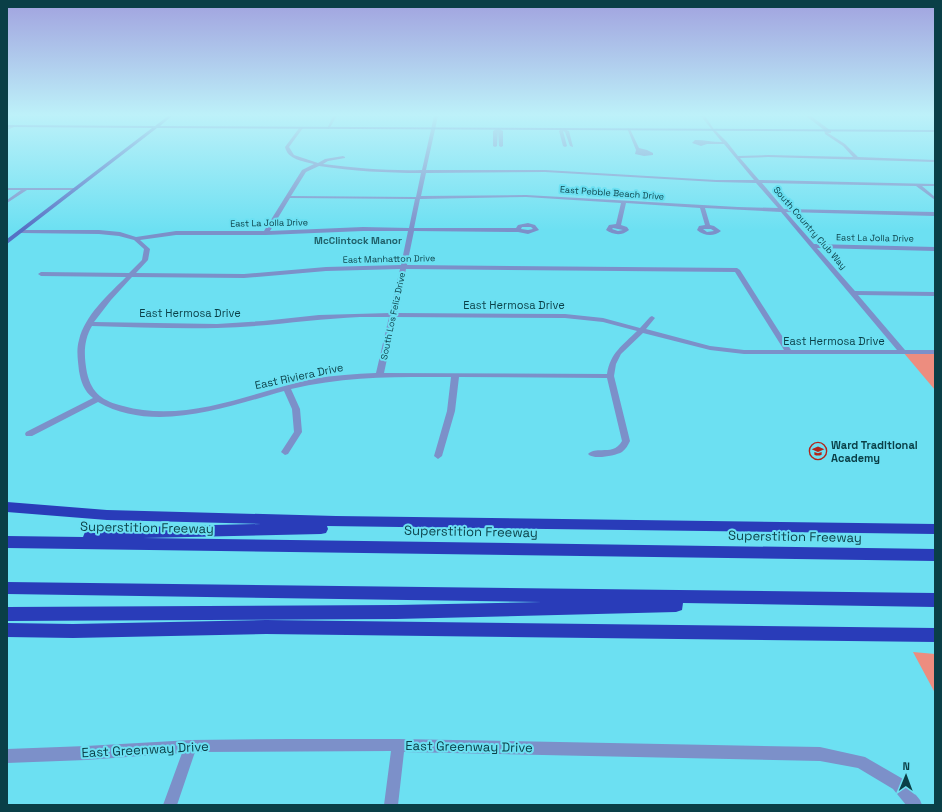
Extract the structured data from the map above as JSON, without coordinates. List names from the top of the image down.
{
  "streets": {
    "highway": ["Superstition Freeway"],
    "street": [
      "East Pebble Beach Drive",
      "East La Jolla Drive",
      "South Country Club Way",
      "East Manhatton Drive",
      "East Hermosa Drive",
      "South Los Feliz Drive",
      "East Riviera Drive",
      "East Greenway Drive"
    ]
  },
  "crossings": [
    ["East Pebble Beach Drive", "South Country Club Way"],
    ["East Pebble Beach Drive", "South Los Feliz Drive"],
    ["East La Jolla Drive", "South Country Club Way"],
    ["East La Jolla Drive", "South Los Feliz Drive"],
    ["South Country Club Way", "East Hermosa Drive"],
    ["East Manhatton Drive", "East Hermosa Drive"],
    ["East Manhatton Drive", "South Los Feliz Drive"],
    ["East Hermosa Drive", "South Los Feliz Drive"],
    ["South Los Feliz Drive", "East Riviera Drive"]
  ],
  "districts": ["McClintock Manor"],
  "places": {
    "school or university": ["Ward Traditional Academy"]
  },
  "north": "top"
}
